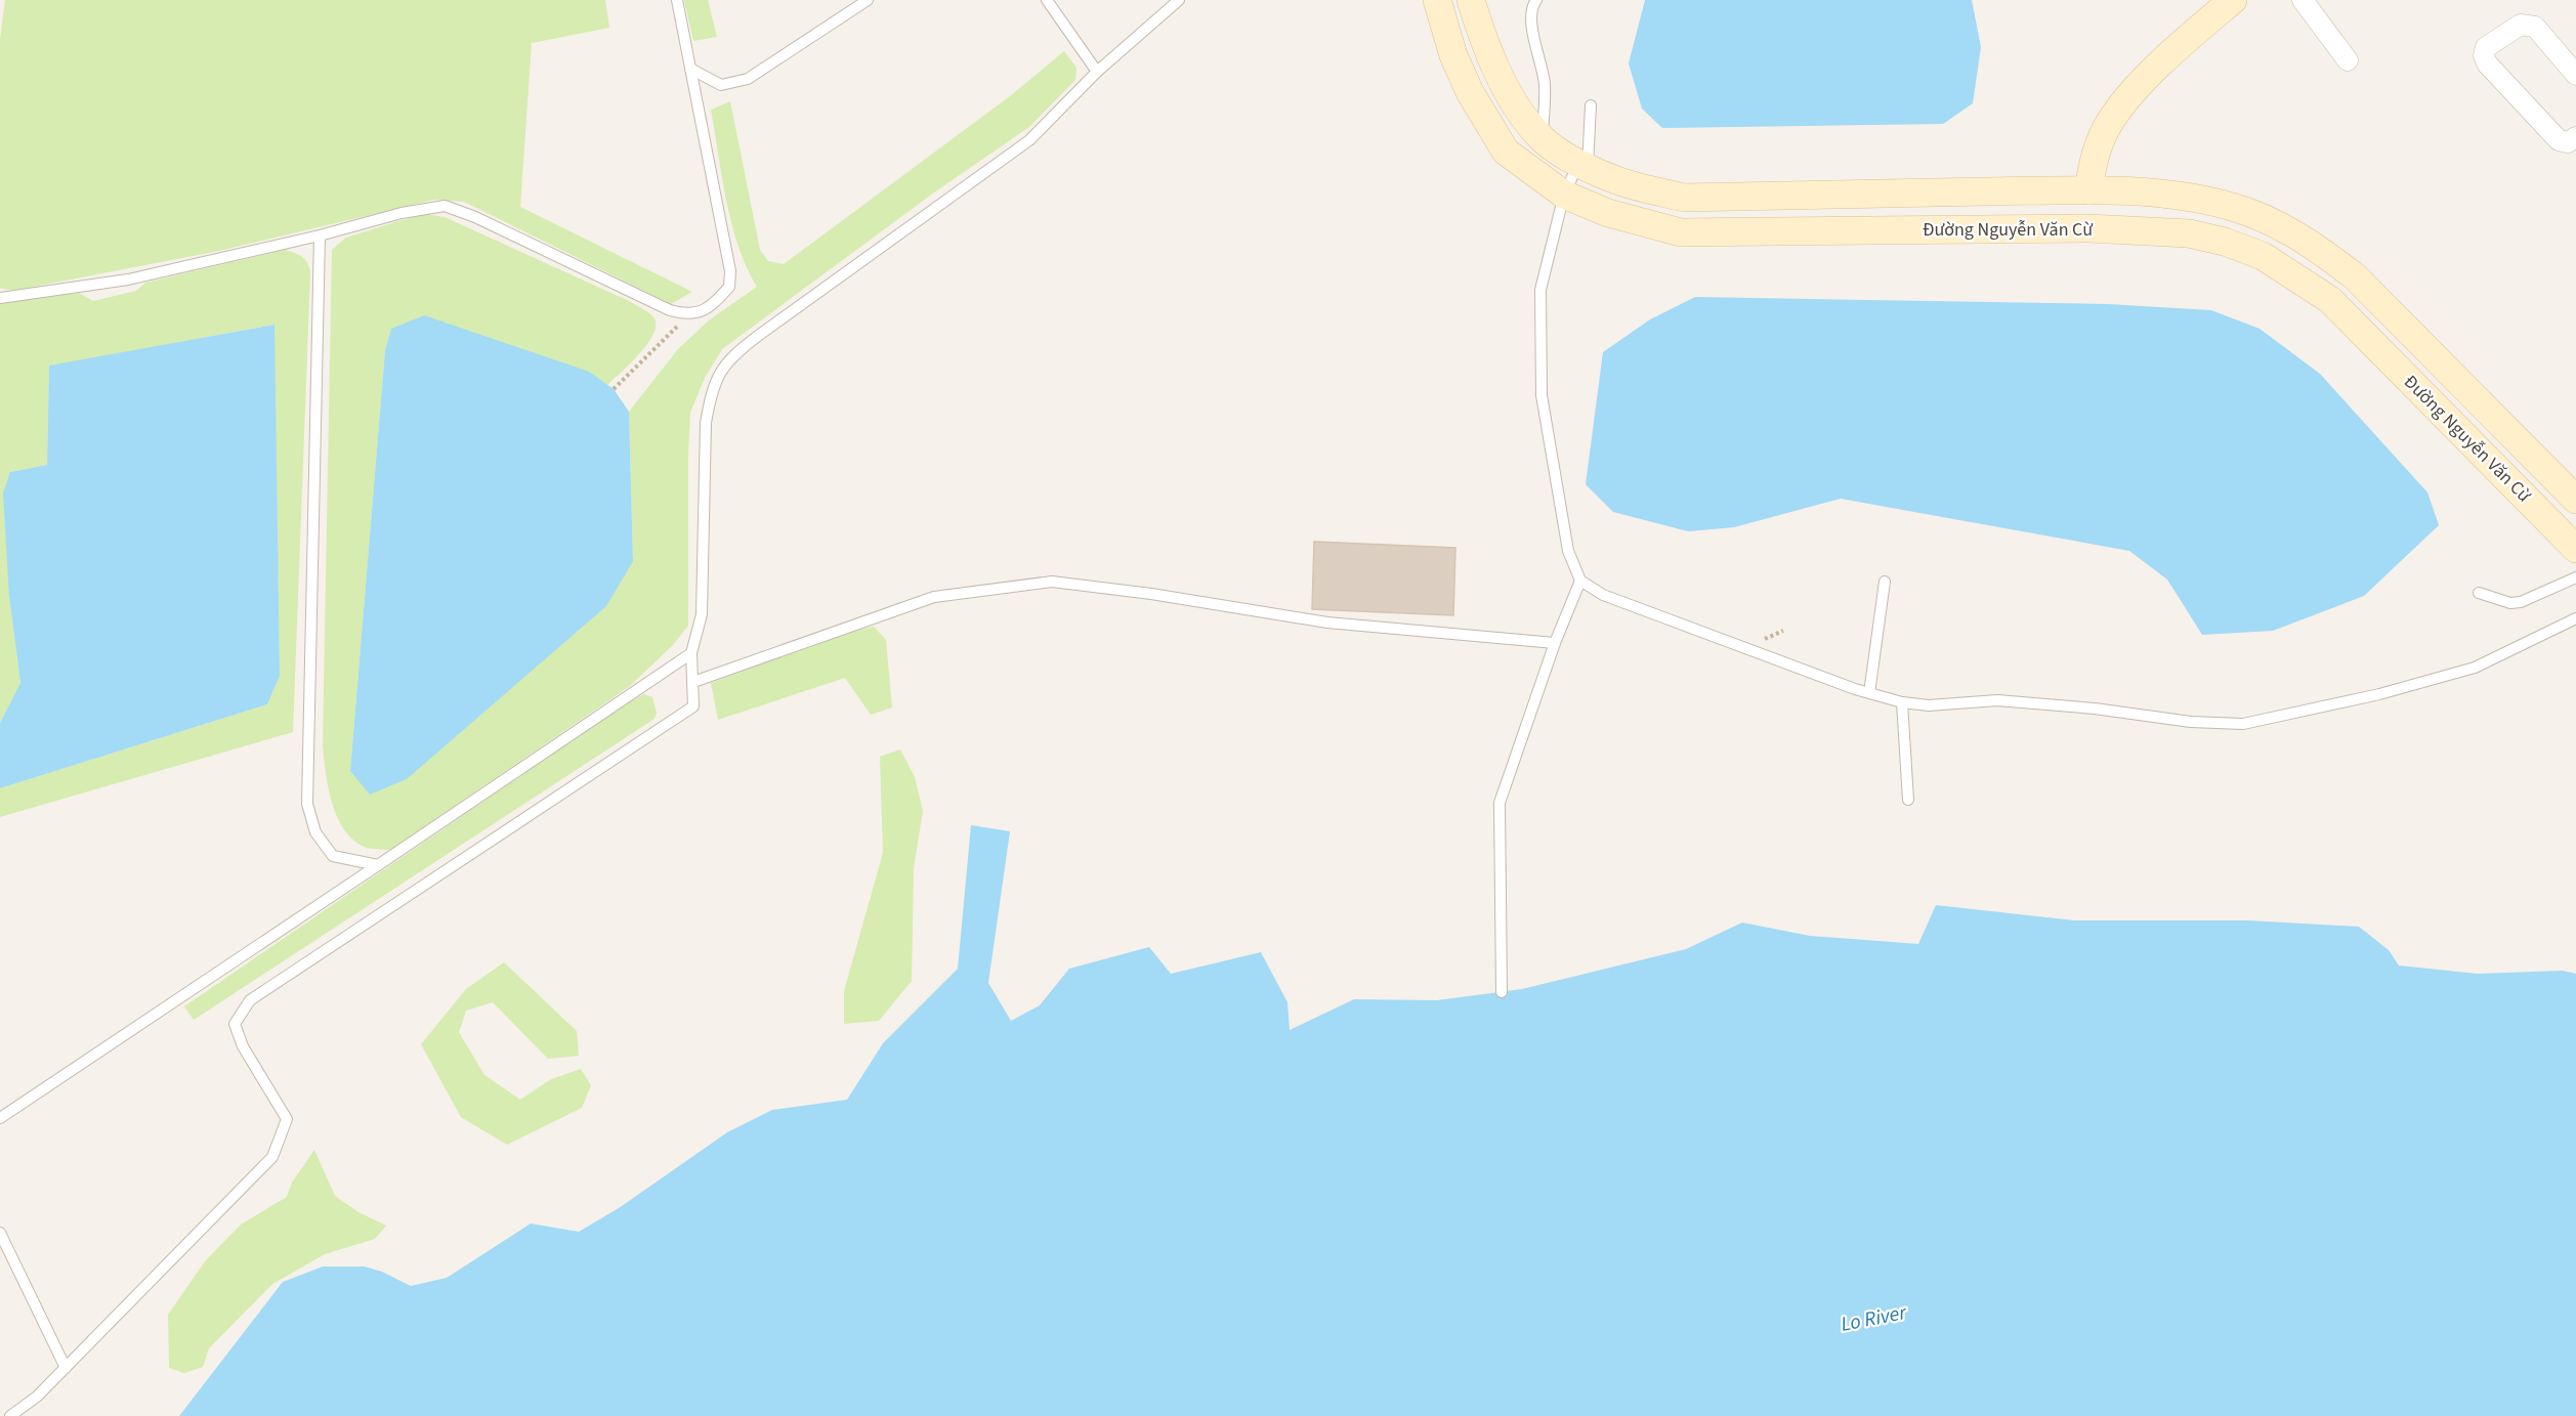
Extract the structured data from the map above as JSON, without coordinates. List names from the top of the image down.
{
  "streets": {
    "main road": ["Đường Nguyễn Văn Cừ"]
  },
  "water": ["Lo River"]
}
